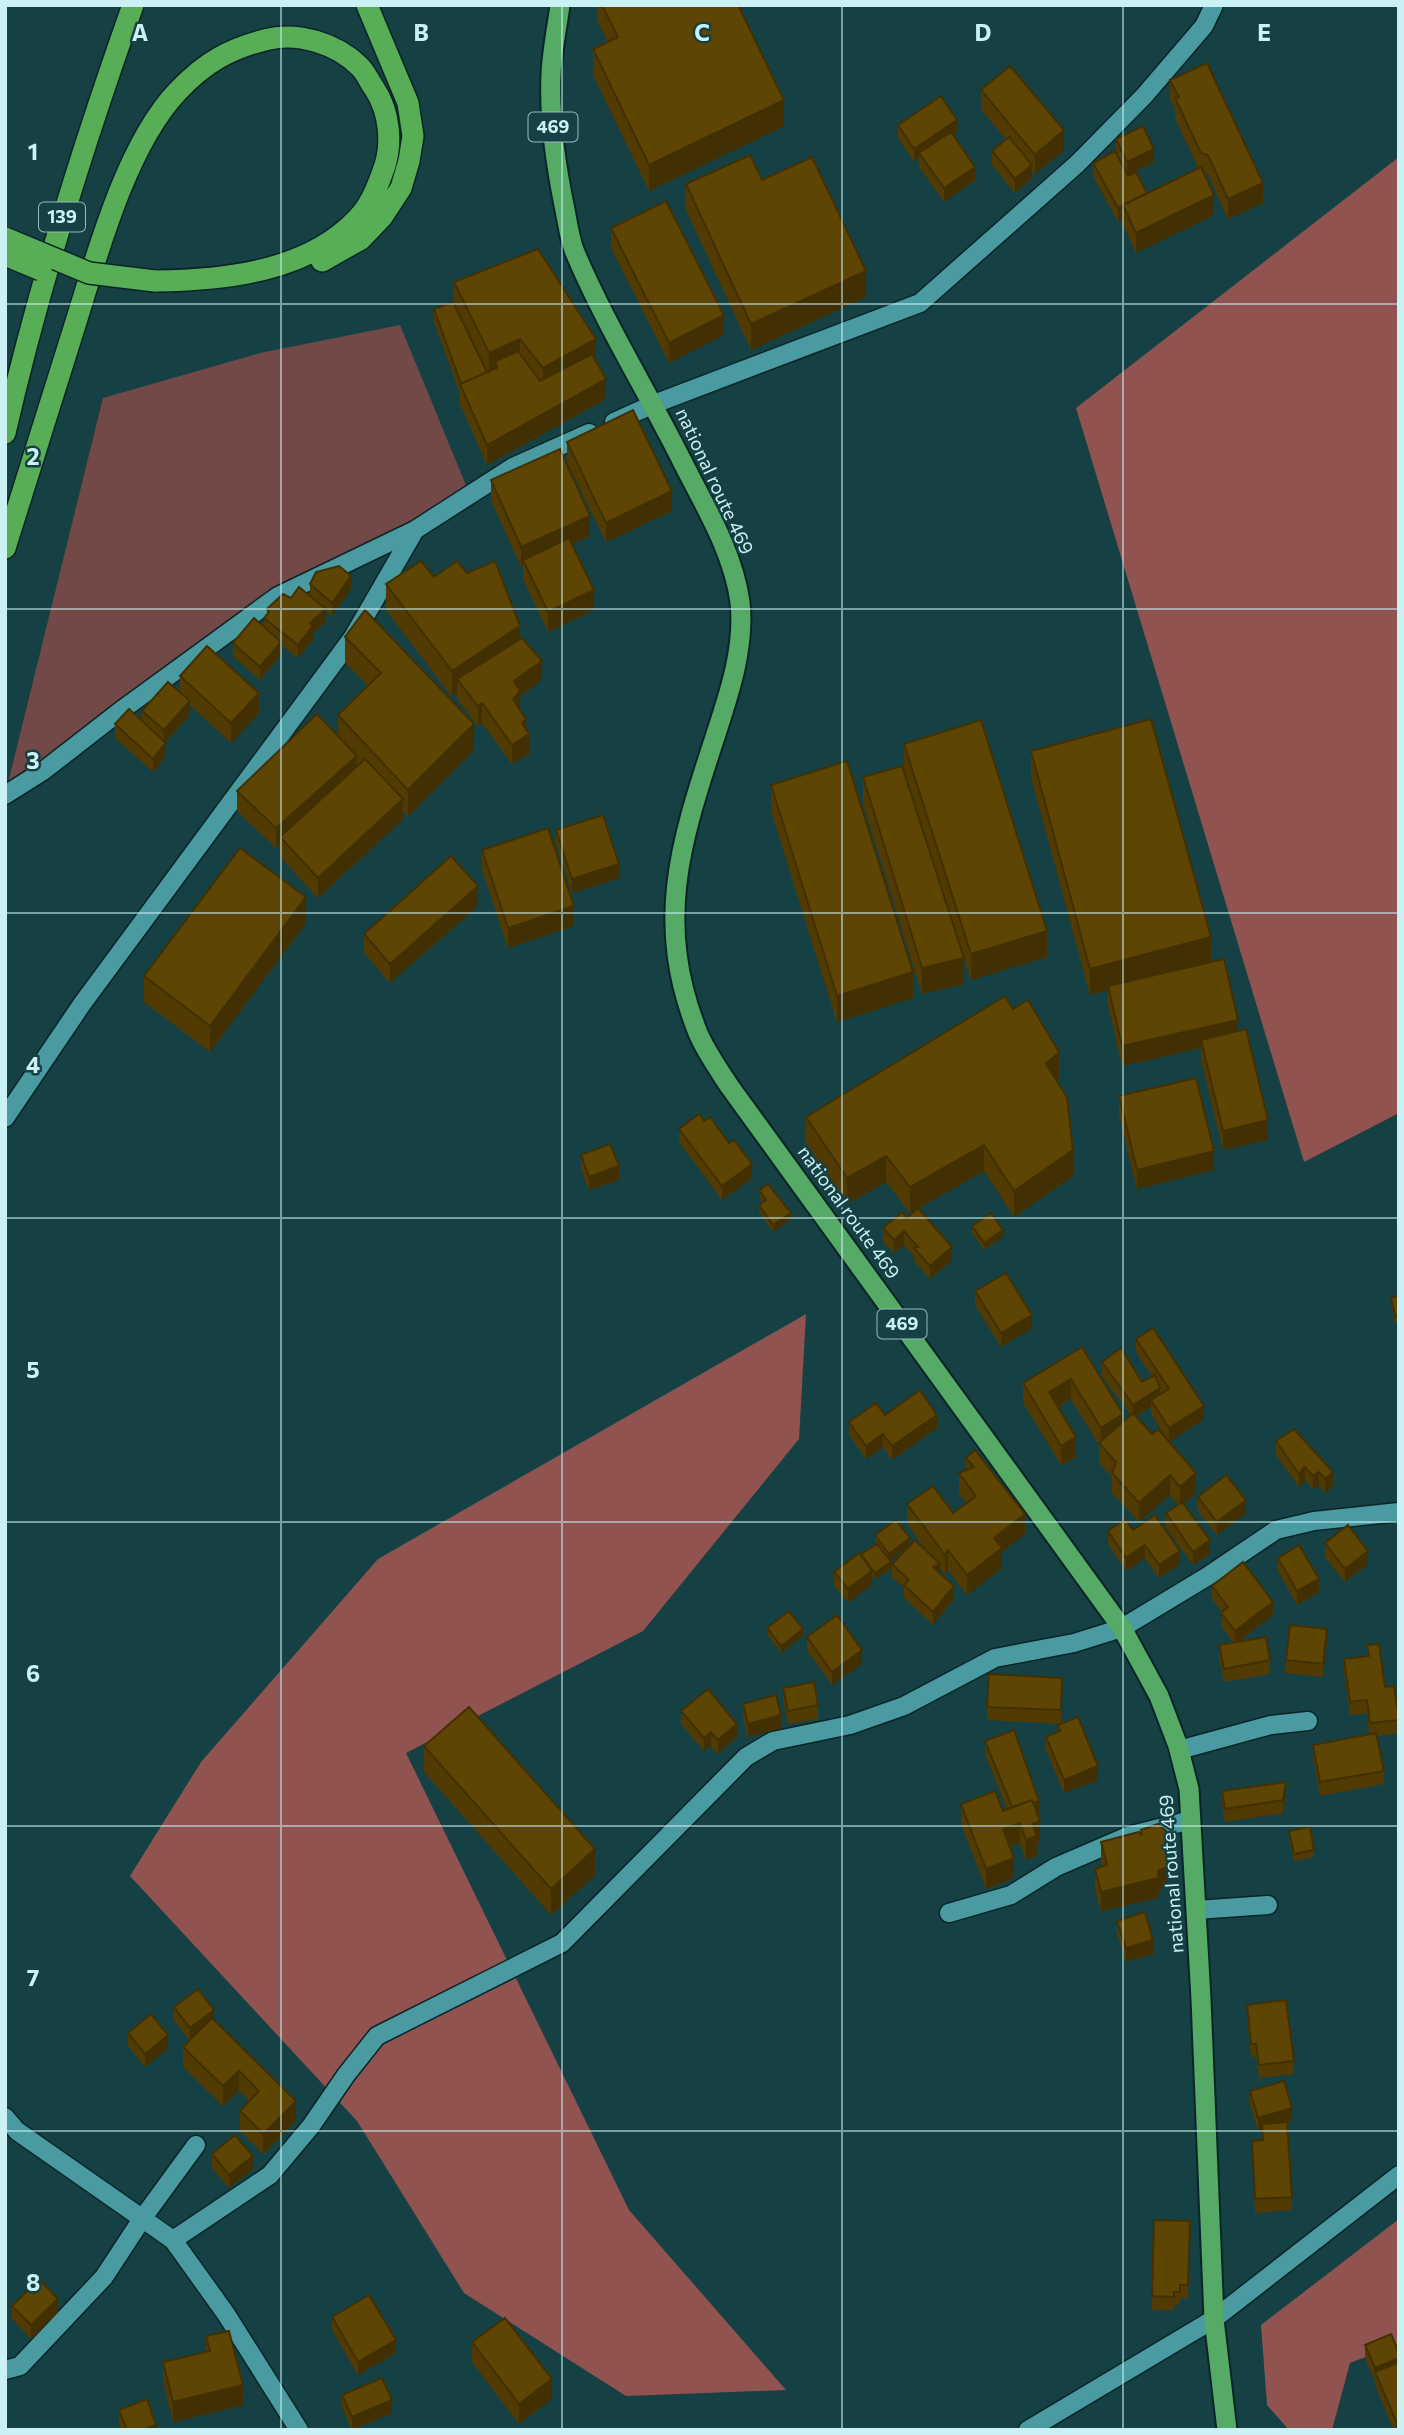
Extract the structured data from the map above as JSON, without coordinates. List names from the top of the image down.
{
  "streets": {
    "highway": ["469", "139", "national route 469"]
  },
  "grid": {
    "columns": [
      "A",
      "B",
      "C",
      "D",
      "E"
    ],
    "rows": [
      "1",
      "2",
      "3",
      "4",
      "5",
      "6",
      "7",
      "8"
    ]
  }
}
